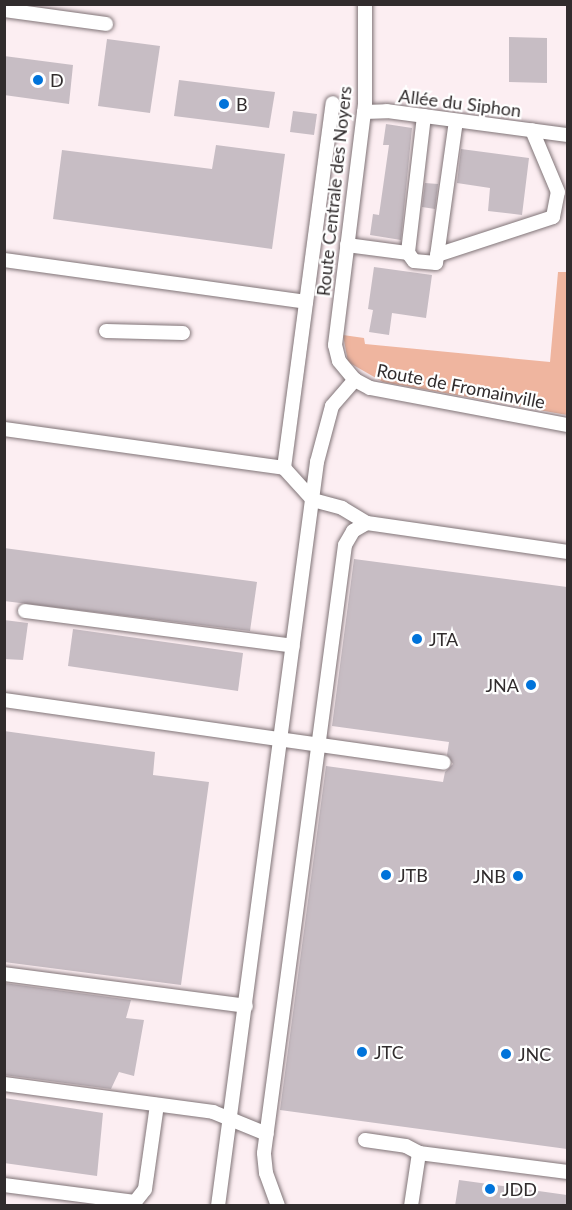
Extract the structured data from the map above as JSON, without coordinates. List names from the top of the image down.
{
  "streets": {
    "street": ["Allée du Siphon", "Route Centrale des Noyers", "Route de Fromainville"]
  },
  "crossings": [
    ["Allée du Siphon", "Route Centrale des Noyers"],
    ["Route Centrale des Noyers", "Route de Fromainville"]
  ],
  "places": [
    "D",
    "B",
    "JTA",
    "JNA",
    "JTB",
    "JNB",
    "JTC",
    "JNC",
    "JDD"
  ]
}
